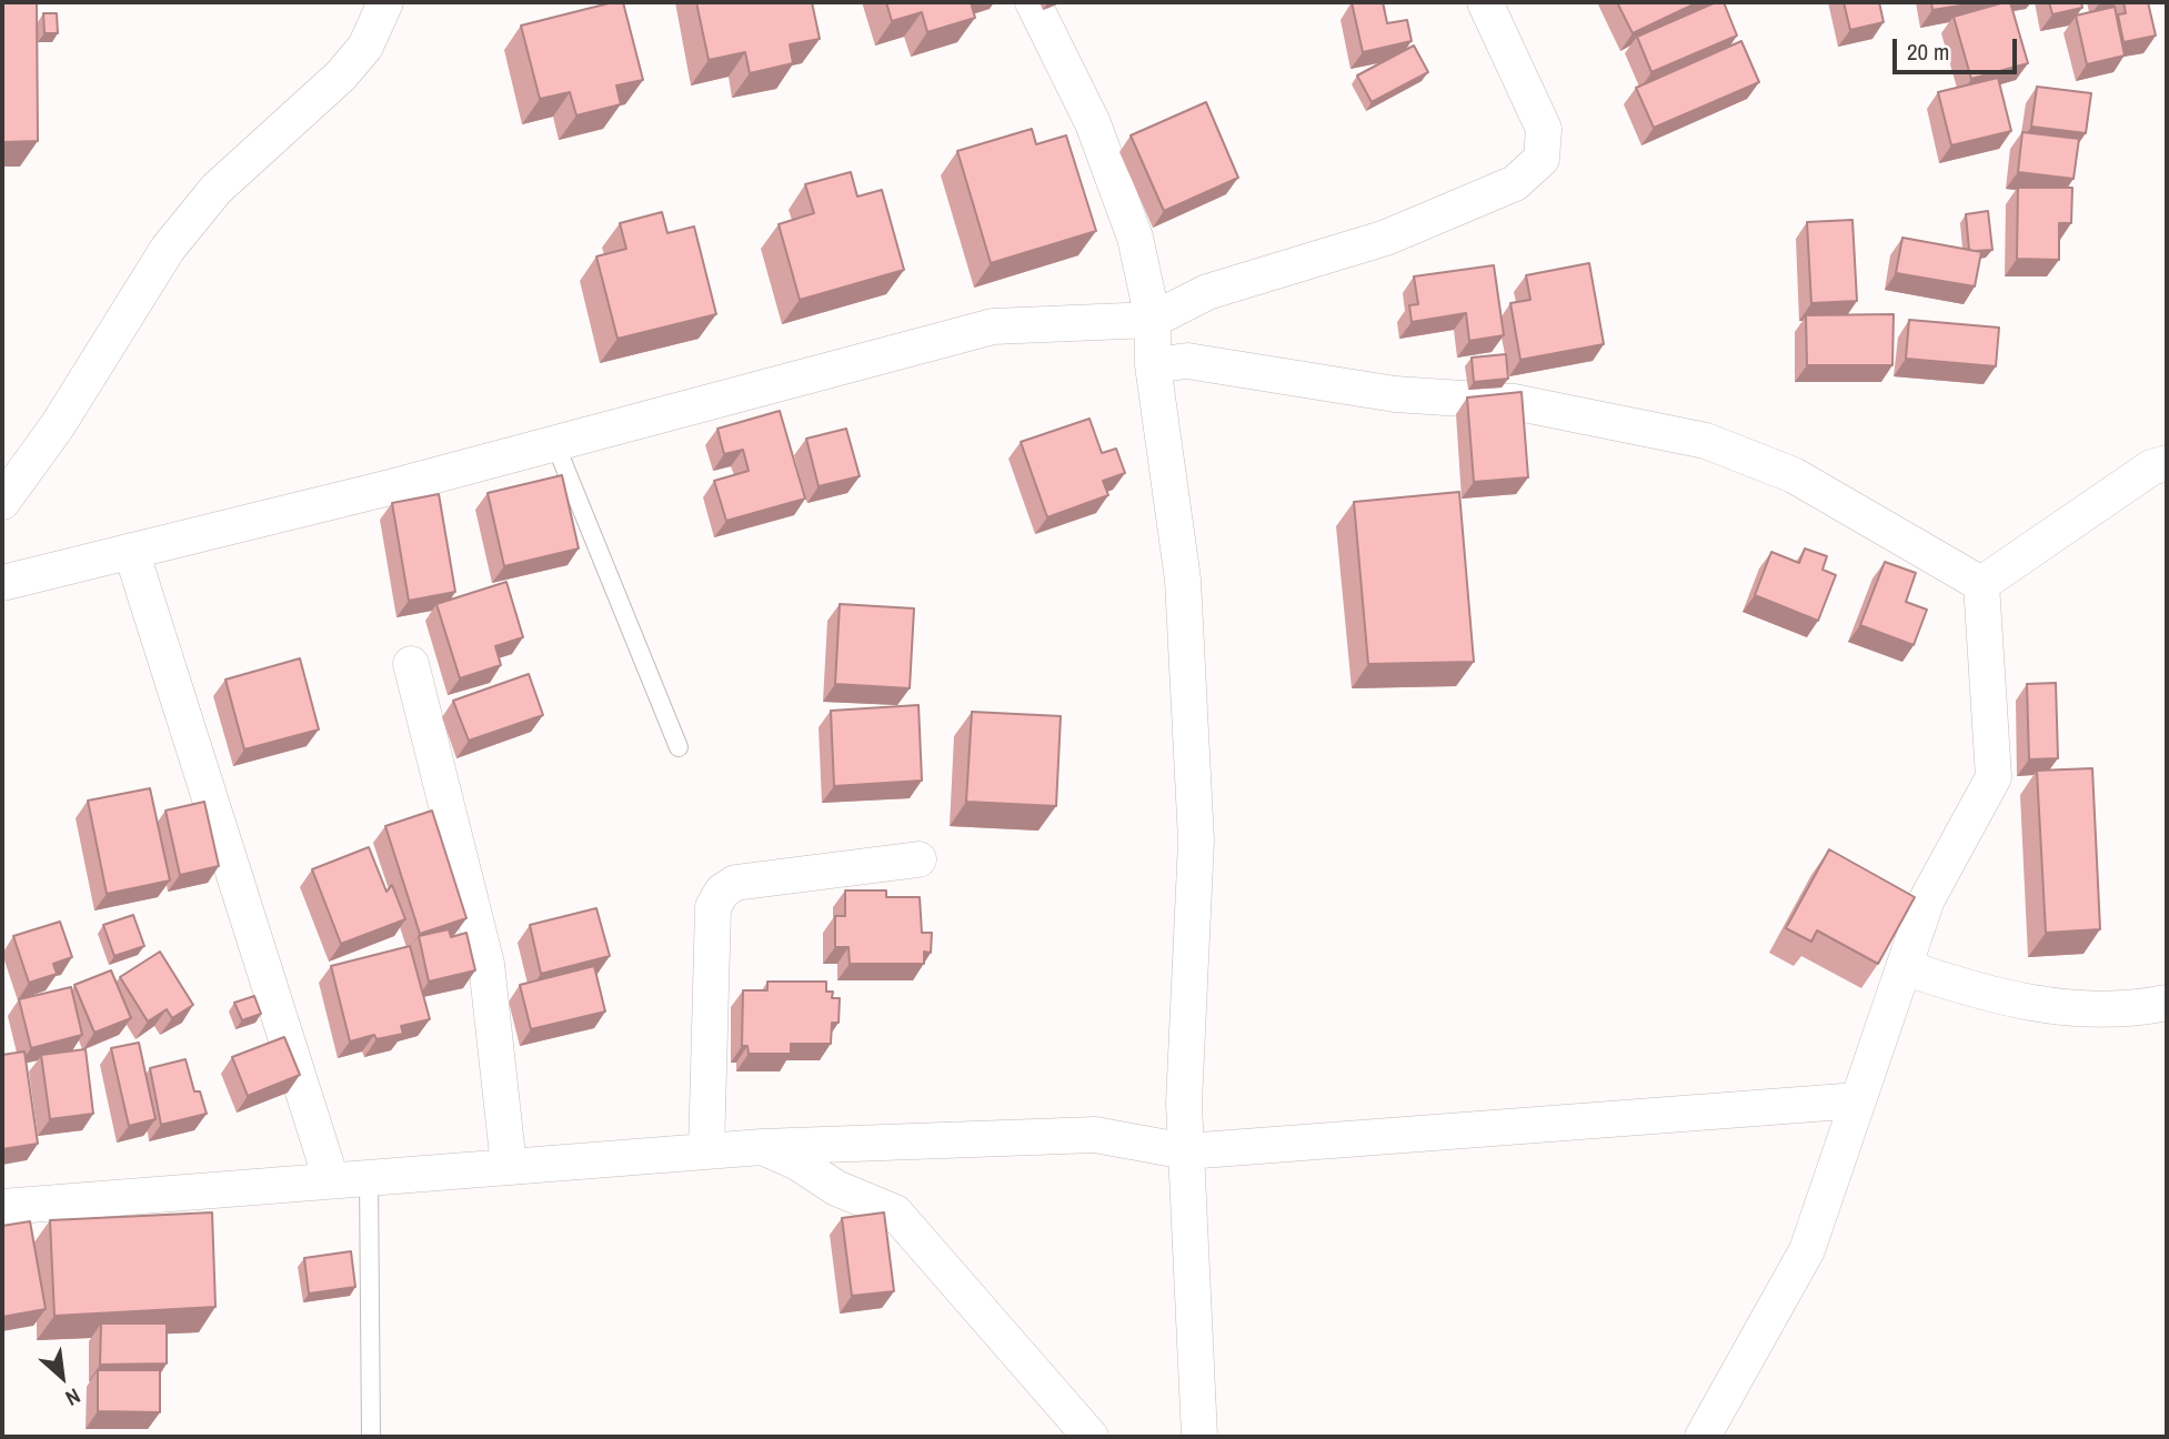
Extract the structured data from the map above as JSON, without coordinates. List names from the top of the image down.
{
  "scale_bar": "20 m",
  "north": "bottom right"
}
